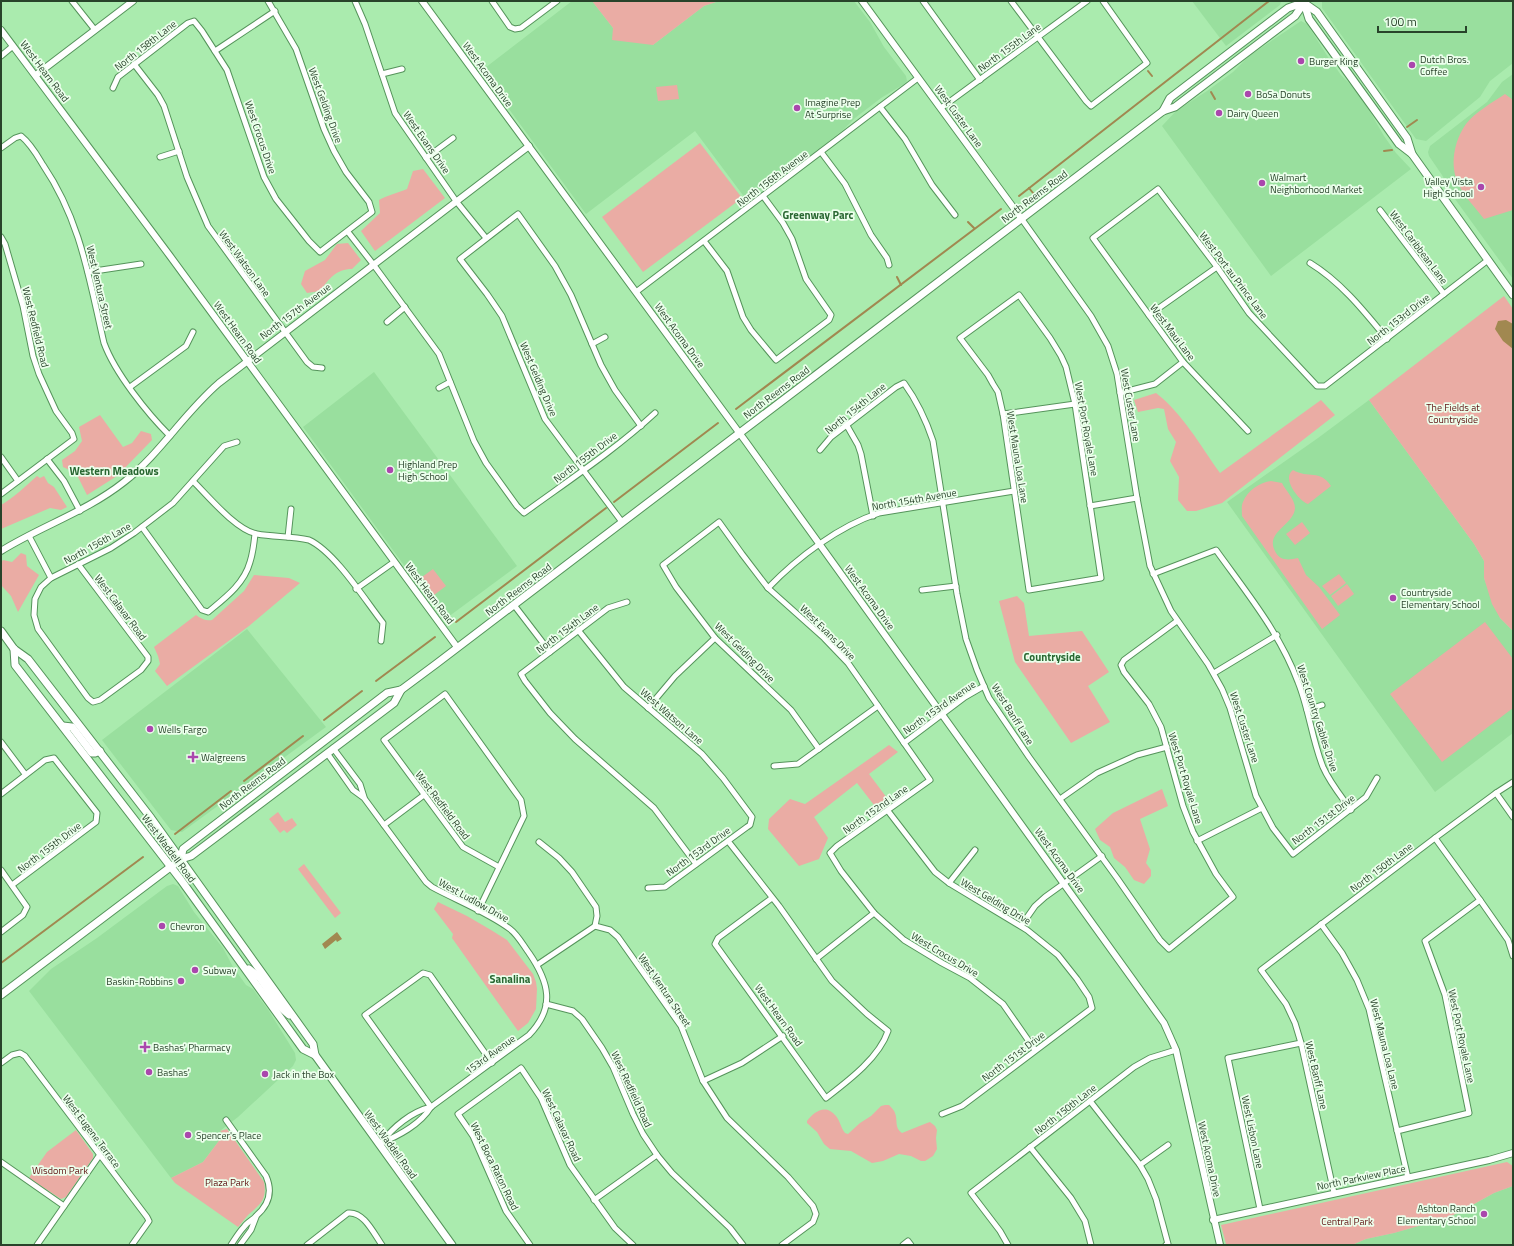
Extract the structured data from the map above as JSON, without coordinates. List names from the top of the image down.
{
  "streets": {
    "main road": ["North Reems Road", "West Waddell Road"],
    "street": [
      "North 158th Lane",
      "North 155th Lane",
      "West Hearn Road",
      "West Acoma Drive",
      "West Gelding Drive",
      "West Custer Lane",
      "West Crocus Drive",
      "West Evans Drive",
      "North 156th Avenue",
      "West Caribbean Lane",
      "West Watson Lane",
      "West Port au Prince Lane",
      "West Ventura Street",
      "North 157th Avenue",
      "North 153rd Drive",
      "West Redfield Road",
      "West Maui Lane",
      "North 154th Lane",
      "West Port Royale Lane",
      "North 155th Drive",
      "West Mauna Loa Lane",
      "North 154th Avenue",
      "North 156th Lane",
      "West Calavar Road",
      "North 153rd Avenue",
      "West Banff Lane",
      "West Country Gables Drive",
      "North 152nd Lane",
      "North 151st Drive",
      "North 150th Lane",
      "West Ludlow Drive",
      "153rd Avenue",
      "West Eugene Terrace",
      "West Lisbon Lane",
      "West Boca Raton Road",
      "North Parkview Place"
    ]
  },
  "crossings": [
    ["North 158th Lane", "West Crocus Drive"],
    ["North 158th Lane", "West Watson Lane"],
    ["North 155th Lane", "West Custer Lane"],
    ["West Hearn Road", "North Reems Road"],
    ["West Hearn Road", "North 157th Avenue"],
    ["West Acoma Drive", "North 156th Avenue"],
    ["West Acoma Drive", "North Reems Road"],
    ["West Acoma Drive", "North 157th Avenue"],
    ["West Acoma Drive", "North 154th Avenue"],
    ["West Acoma Drive", "North 153rd Avenue"],
    ["West Acoma Drive", "North 150th Lane"],
    ["West Acoma Drive", "North Parkview Place"],
    ["West Gelding Drive", "West Crocus Drive"],
    ["West Gelding Drive", "West Evans Drive"],
    ["West Gelding Drive", "North Reems Road"],
    ["West Gelding Drive", "North 155th Drive"],
    ["West Gelding Drive", "North 152nd Lane"],
    ["West Gelding Drive", "North 151st Drive"],
    ["West Custer Lane", "North 156th Avenue"],
    ["West Custer Lane", "North Reems Road"],
    ["West Custer Lane", "West Port Royale Lane"],
    ["West Custer Lane", "West Country Gables Drive"],
    ["West Custer Lane", "North 151st Drive"],
    ["West Crocus Drive", "North 152nd Lane"],
    ["West Crocus Drive", "North 151st Drive"],
    ["West Evans Drive", "North 157th Avenue"],
    ["West Evans Drive", "North 154th Avenue"],
    ["West Evans Drive", "North 153rd Avenue"],
    ["West Evans Drive", "North 152nd Lane"],
    ["North Reems Road", "West Waddell Road"],
    ["North Reems Road", "West Ludlow Drive"],
    ["West Caribbean Lane", "North 153rd Drive"],
    ["West Watson Lane", "North 157th Avenue"],
    ["West Watson Lane", "North 153rd Drive"],
    ["West Watson Lane", "North 154th Lane"],
    ["West Port au Prince Lane", "North 153rd Drive"],
    ["West Port au Prince Lane", "West Maui Lane"],
    ["West Ventura Street", "North 157th Avenue"],
    ["North 153rd Drive", "North 154th Lane"],
    ["West Redfield Road", "West Ludlow Drive"],
    ["West Redfield Road", "153rd Avenue"],
    ["North 154th Lane", "West Banff Lane"],
    ["West Port Royale Lane", "West Mauna Loa Lane"],
    ["West Port Royale Lane", "West Banff Lane"],
    ["West Mauna Loa Lane", "North 154th Avenue"],
    ["West Mauna Loa Lane", "North 150th Lane"],
    ["West Mauna Loa Lane", "North Parkview Place"],
    ["North 154th Avenue", "West Banff Lane"],
    ["North 156th Lane", "West Calavar Road"],
    ["West Calavar Road", "West Boca Raton Road"],
    ["North 153rd Avenue", "West Banff Lane"],
    ["West Banff Lane", "North 150th Lane"],
    ["West Banff Lane", "West Lisbon Lane"],
    ["West Banff Lane", "North Parkview Place"],
    ["West Country Gables Drive", "North 151st Drive"],
    ["West Waddell Road", "153rd Avenue"],
    ["West Ludlow Drive", "153rd Avenue"],
    ["West Lisbon Lane", "North Parkview Place"]
  ],
  "districts": [
    "Greenway Parc",
    "Western Meadows",
    "Countryside",
    "Sanalina"
  ],
  "parks": [
    "The Fields at Countryside",
    "Wisdom Park",
    "Plaza Park",
    "Central Park"
  ],
  "places": {
    "other": [
      "Burger King",
      "Dutch Bros. Coffee",
      "BoSa Donuts",
      "Imagine Prep At Surprise",
      "Dairy Queen",
      "Walmart Neighborhood Market",
      "Valley Vista High School",
      "Highland Prep High School",
      "Countryside Elementary School",
      "Wells Fargo",
      "Chevron",
      "Subway",
      "Baskin-Robbins",
      "Bashas'",
      "Jack in the Box",
      "Spencer's Place",
      "Ashton Ranch Elementary School"
    ],
    "health": ["Walgreens", "Bashas' Pharmacy"]
  },
  "scale_bar": "100 m"
}
